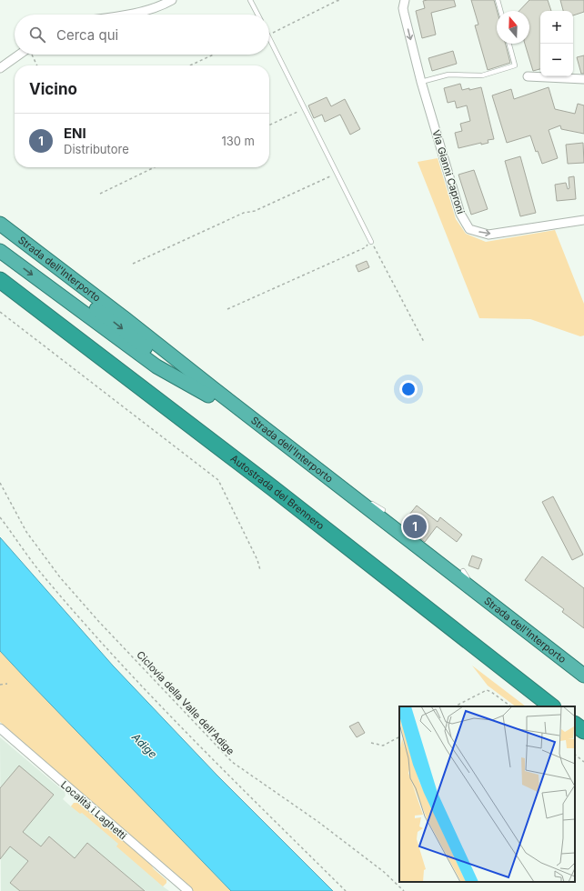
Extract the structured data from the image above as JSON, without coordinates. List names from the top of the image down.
{
  "streets": {
    "highway": ["Strada dell'Interporto", "Autostrada del Brennero"],
    "street": ["Via Gianni Caproni", "Località i Laghetti"],
    "path": ["Ciclovia della Valle dell'Adige"]
  },
  "water": ["Adige"],
  "north": "top",
  "page": {
    "map_buttons": ["+", "−"],
    "search": "Cerca qui",
    "heading": "Vicino",
    "list": [
      {
        "mark": "1",
        "name": "ENI",
        "note": "Distributore",
        "value": "130 m"
      }
    ],
    "pins": "1"
  }
}
